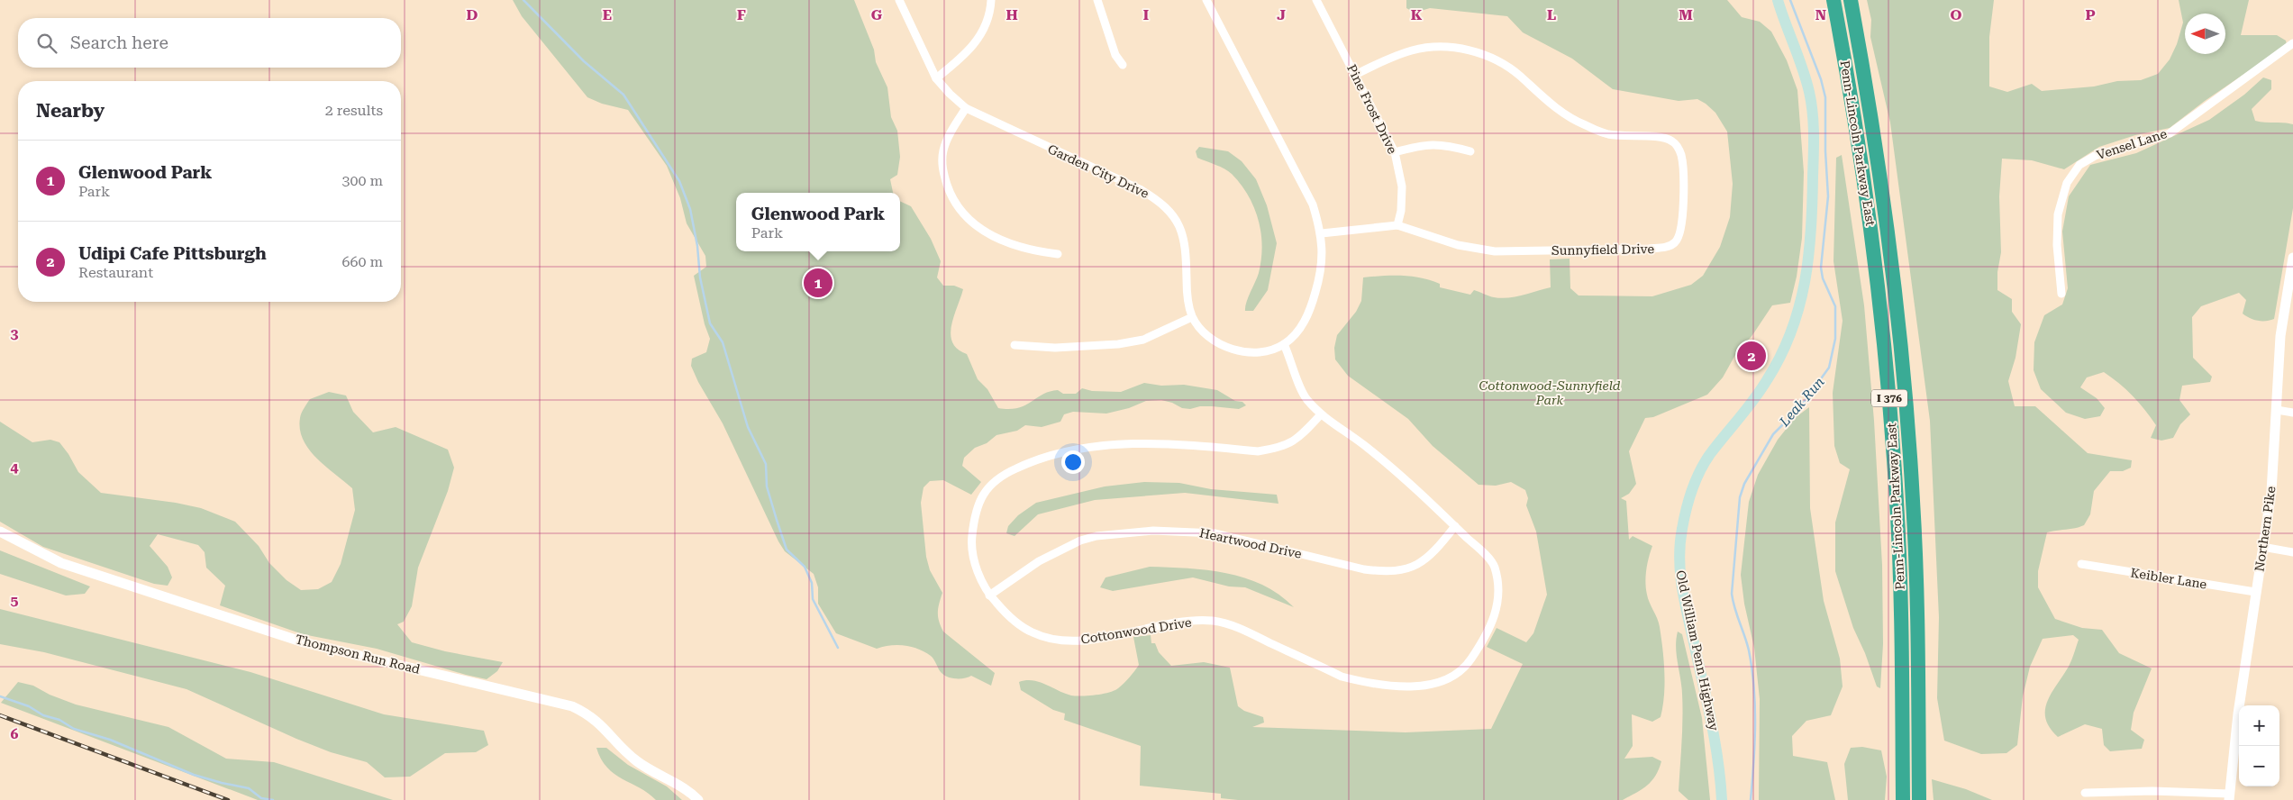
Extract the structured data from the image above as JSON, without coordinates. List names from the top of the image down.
{
  "streets": {
    "highway": ["Penn-Lincoln Parkway East", "I 376"],
    "main road": ["Old William Penn Highway"],
    "street": [
      "Pine Frost Drive",
      "Vensel Lane",
      "Garden City Drive",
      "Sunnyfield Drive",
      "Northern Pike",
      "Heartwood Drive",
      "Keibler Lane",
      "Cottonwood Drive",
      "Thompson Run Road"
    ]
  },
  "crossings": [
    ["Pine Frost Drive", "Sunnyfield Drive"],
    ["Garden City Drive", "Cottonwood Drive"],
    ["Northern Pike", "Keibler Lane"],
    ["Heartwood Drive", "Cottonwood Drive"]
  ],
  "water": ["Leak Run"],
  "parks": ["Cottonwood-Sunnyfield Park"],
  "north": "left",
  "page": {
    "search": "Search here",
    "heading": ["Nearby", "2 results"],
    "list": [
      {
        "mark": "1",
        "name": "Glenwood Park",
        "note": "Park",
        "value": "300 m"
      },
      {
        "mark": "2",
        "name": "Udipi Cafe Pittsburgh",
        "note": "Restaurant",
        "value": "660 m"
      }
    ],
    "popup": ["Glenwood Park", "Park"],
    "pins": ["1", "2"],
    "map_buttons": ["+", "−"]
  },
  "grid": {
    "columns": [
      "D",
      "E",
      "F",
      "G",
      "H",
      "I",
      "J",
      "K",
      "L",
      "M",
      "N",
      "O",
      "P"
    ],
    "rows": [
      "3",
      "4",
      "5",
      "6"
    ]
  }
}
